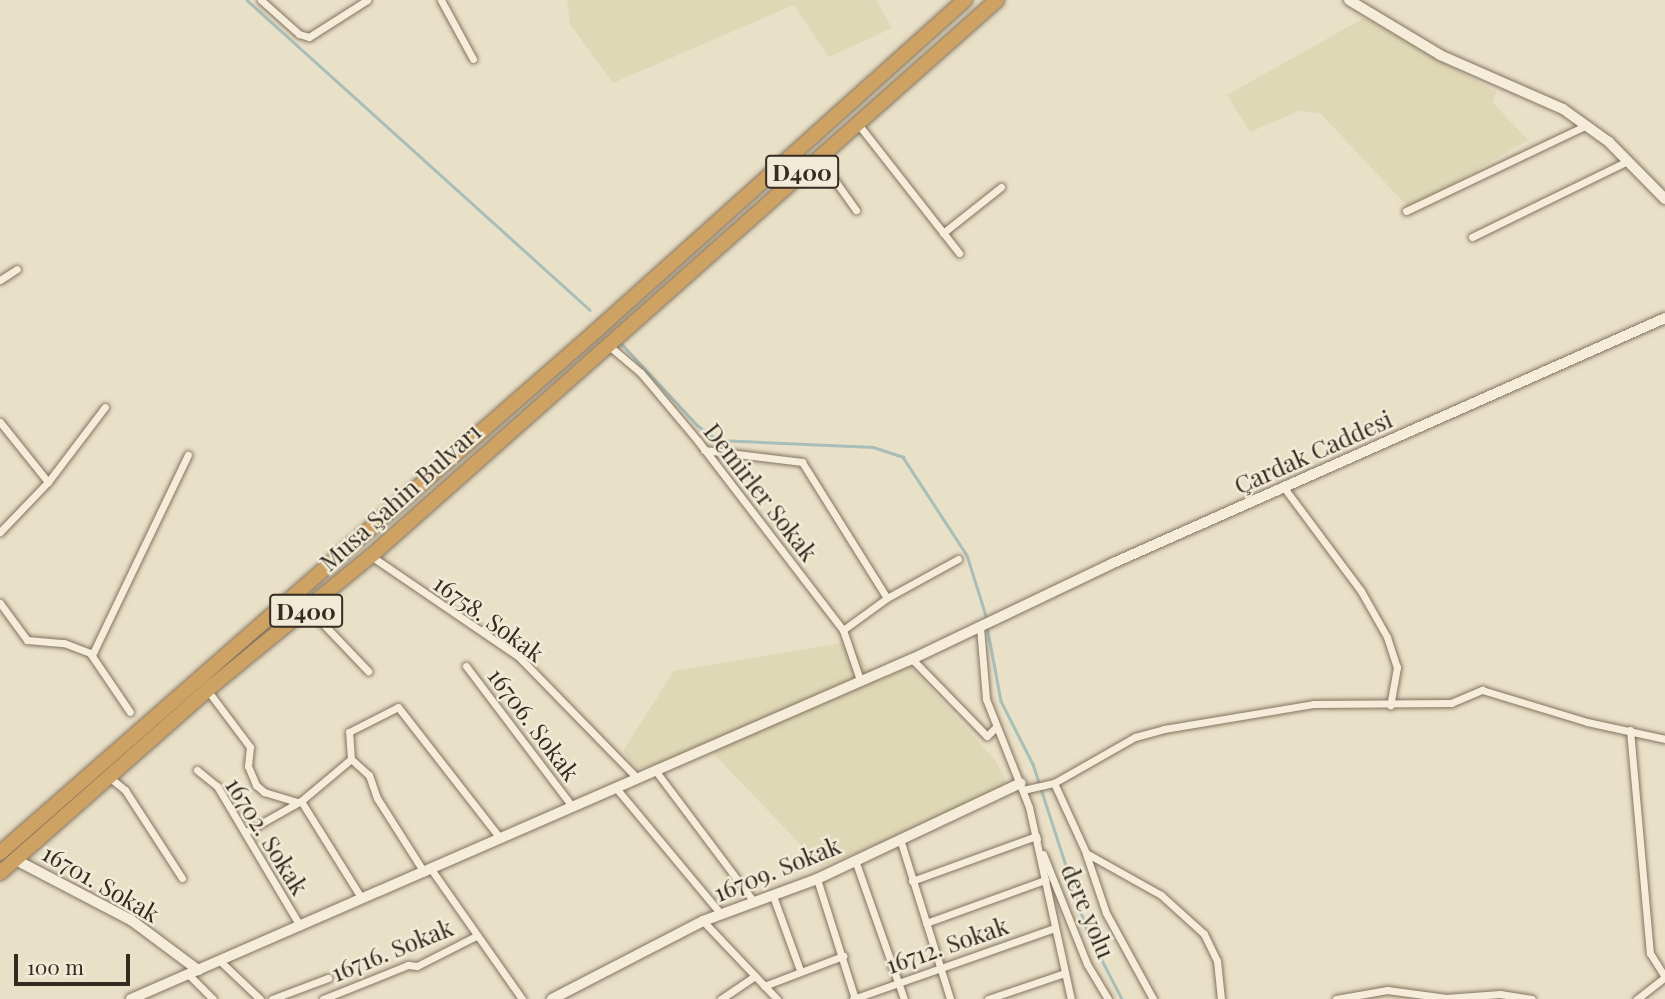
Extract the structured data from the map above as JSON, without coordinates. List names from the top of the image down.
{
  "streets": {
    "highway": ["D400", "Musa Şahin Bulvarı"],
    "main road": ["Çardak Caddesi", "16709. Sokak", "16701. Sokak"],
    "street": [
      "Demirler Sokak",
      "16758. Sokak",
      "16706. Sokak",
      "16702. Sokak",
      "dere yolu",
      "16712. Sokak",
      "16716. Sokak"
    ]
  },
  "crossings": [
    ["D400", "Demirler Sokak"],
    ["D400", "Musa Şahin Bulvarı"],
    ["Çardak Caddesi", "Demirler Sokak"],
    ["Çardak Caddesi", "16758. Sokak"],
    ["Çardak Caddesi", "16706. Sokak"],
    ["Çardak Caddesi", "16702. Sokak"],
    ["Çardak Caddesi", "16701. Sokak"],
    ["Demirler Sokak", "Musa Şahin Bulvarı"],
    ["Musa Şahin Bulvarı", "16758. Sokak"],
    ["Musa Şahin Bulvarı", "16701. Sokak"]
  ],
  "scale_bar": "100 m"
}
